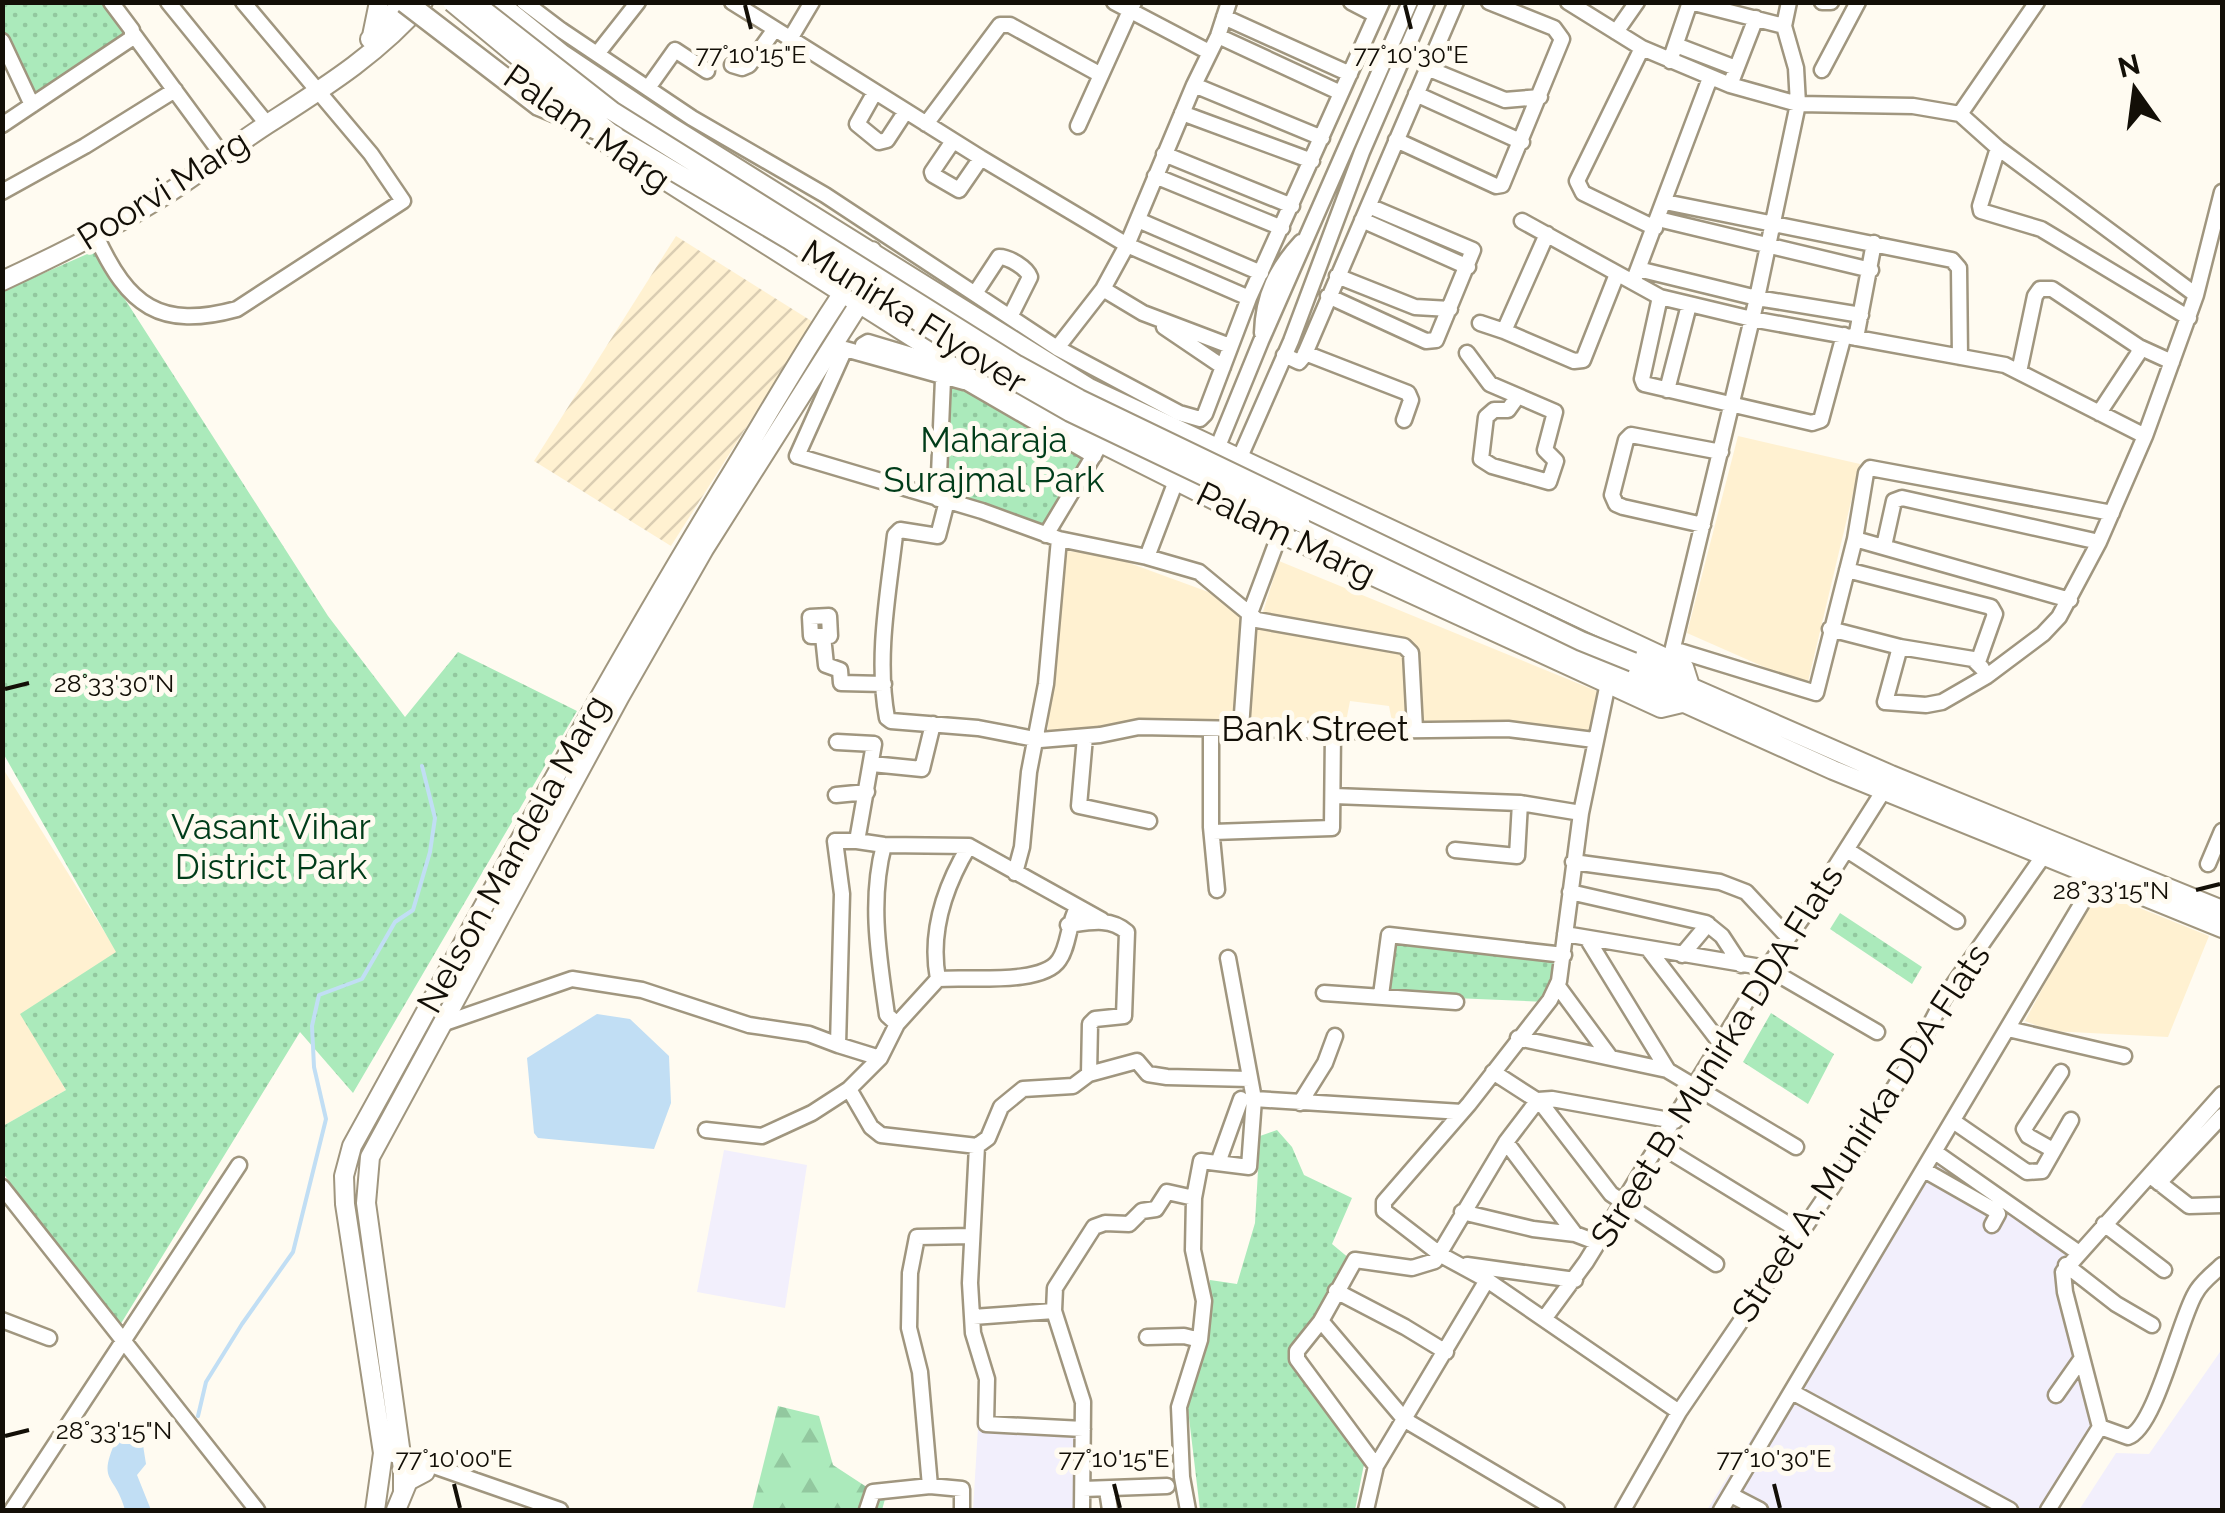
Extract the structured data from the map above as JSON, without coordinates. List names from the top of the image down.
{
  "streets": {
    "main road": [
      "Palam Marg",
      "Poorvi Marg",
      "Munirka Flyover",
      "Nelson Mandela Marg"
    ],
    "street": ["Bank Street", "Street B, Munirka DDA Flats", "Street A, Munirka DDA Flats"]
  },
  "crossings": [
    ["Palam Marg", "Poorvi Marg"],
    ["Palam Marg", "Munirka Flyover"],
    ["Palam Marg", "Nelson Mandela Marg"],
    ["Palam Marg", "Street B, Munirka DDA Flats"],
    ["Palam Marg", "Street A, Munirka DDA Flats"]
  ],
  "parks": ["Maharaja Surajmal Park", "Vasant Vihar District Park"],
  "north": "top",
  "coordinates": [
    "77°10'30\"E",
    "77°10'15\"E",
    "28°33'30\"N",
    "28°33'15\"N",
    "77°10'00\"E"
  ]
}
